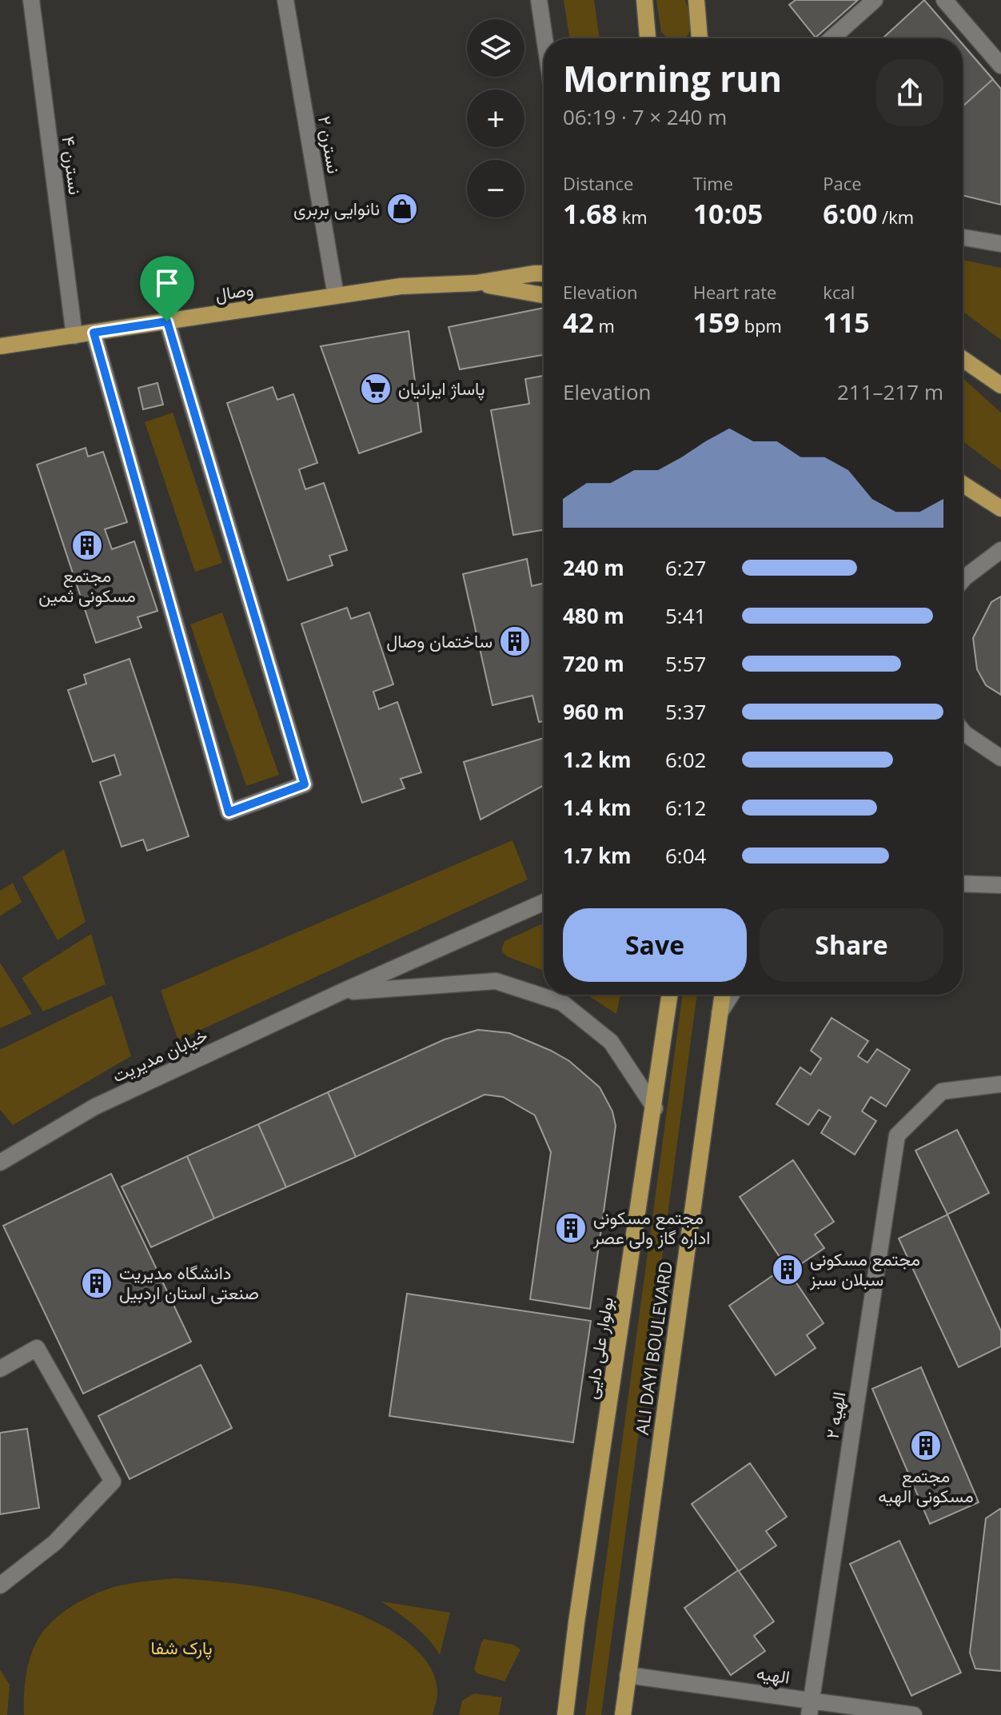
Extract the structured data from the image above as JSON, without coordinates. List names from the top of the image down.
{
  "streets": {
    "main road": ["وصال", "بولوار علی دایی", "ALI DAYI BOULEVARD"],
    "street": [
      "نسترن ۲",
      "نسترن ۴",
      "خیابان مدیریت",
      "الهیه ۲",
      "الهیه"
    ]
  },
  "crossings": [
    ["نسترن ۲", "وصال"],
    ["نسترن ۴", "وصال"],
    ["خیابان مدیریت", "بولوار علی دایی"],
    ["ALI DAYI BOULEVARD", "الهیه"],
    ["الهیه ۲", "الهیه"]
  ],
  "parks": ["پارک شفا"],
  "places": {
    "shop": ["نانوایی بربری"],
    "supermarket": ["پاساژ ایرانیان"],
    "building": [
      "مجتمع مسکونی ثمین",
      "ساختمان وصال",
      "مجتمع مسکونی اداره گاز ولی عصر",
      "مجتمع مسکونی سبلان سبز",
      "دانشگاه مدیریت صنعتی استان اردبیل",
      "مجتمع مسکونی الهیه"
    ]
  },
  "page": {
    "map_buttons": ["+", "−"],
    "heading": ["Morning run", "06:19 · 7 × 240 m"],
    "stats": [
      ["Distance", "1.68 km"],
      ["Time", "10:05"],
      ["Pace", "6:00 /km"],
      ["Elevation", "42 m"],
      ["Heart rate", "159 bpm"],
      ["kcal", "115"]
    ],
    "chart": ["Elevation", "211–217 m"],
    "list": [
      {
        "name": "240 m",
        "note": "6:27"
      },
      {
        "name": "480 m",
        "note": "5:41"
      },
      {
        "name": "720 m",
        "note": "5:57"
      },
      {
        "name": "960 m",
        "note": "5:37"
      },
      {
        "name": "1.2 km",
        "note": "6:02"
      },
      {
        "name": "1.4 km",
        "note": "6:12"
      },
      {
        "name": "1.7 km",
        "note": "6:04"
      }
    ],
    "buttons": ["Save", "Share"]
  }
}
